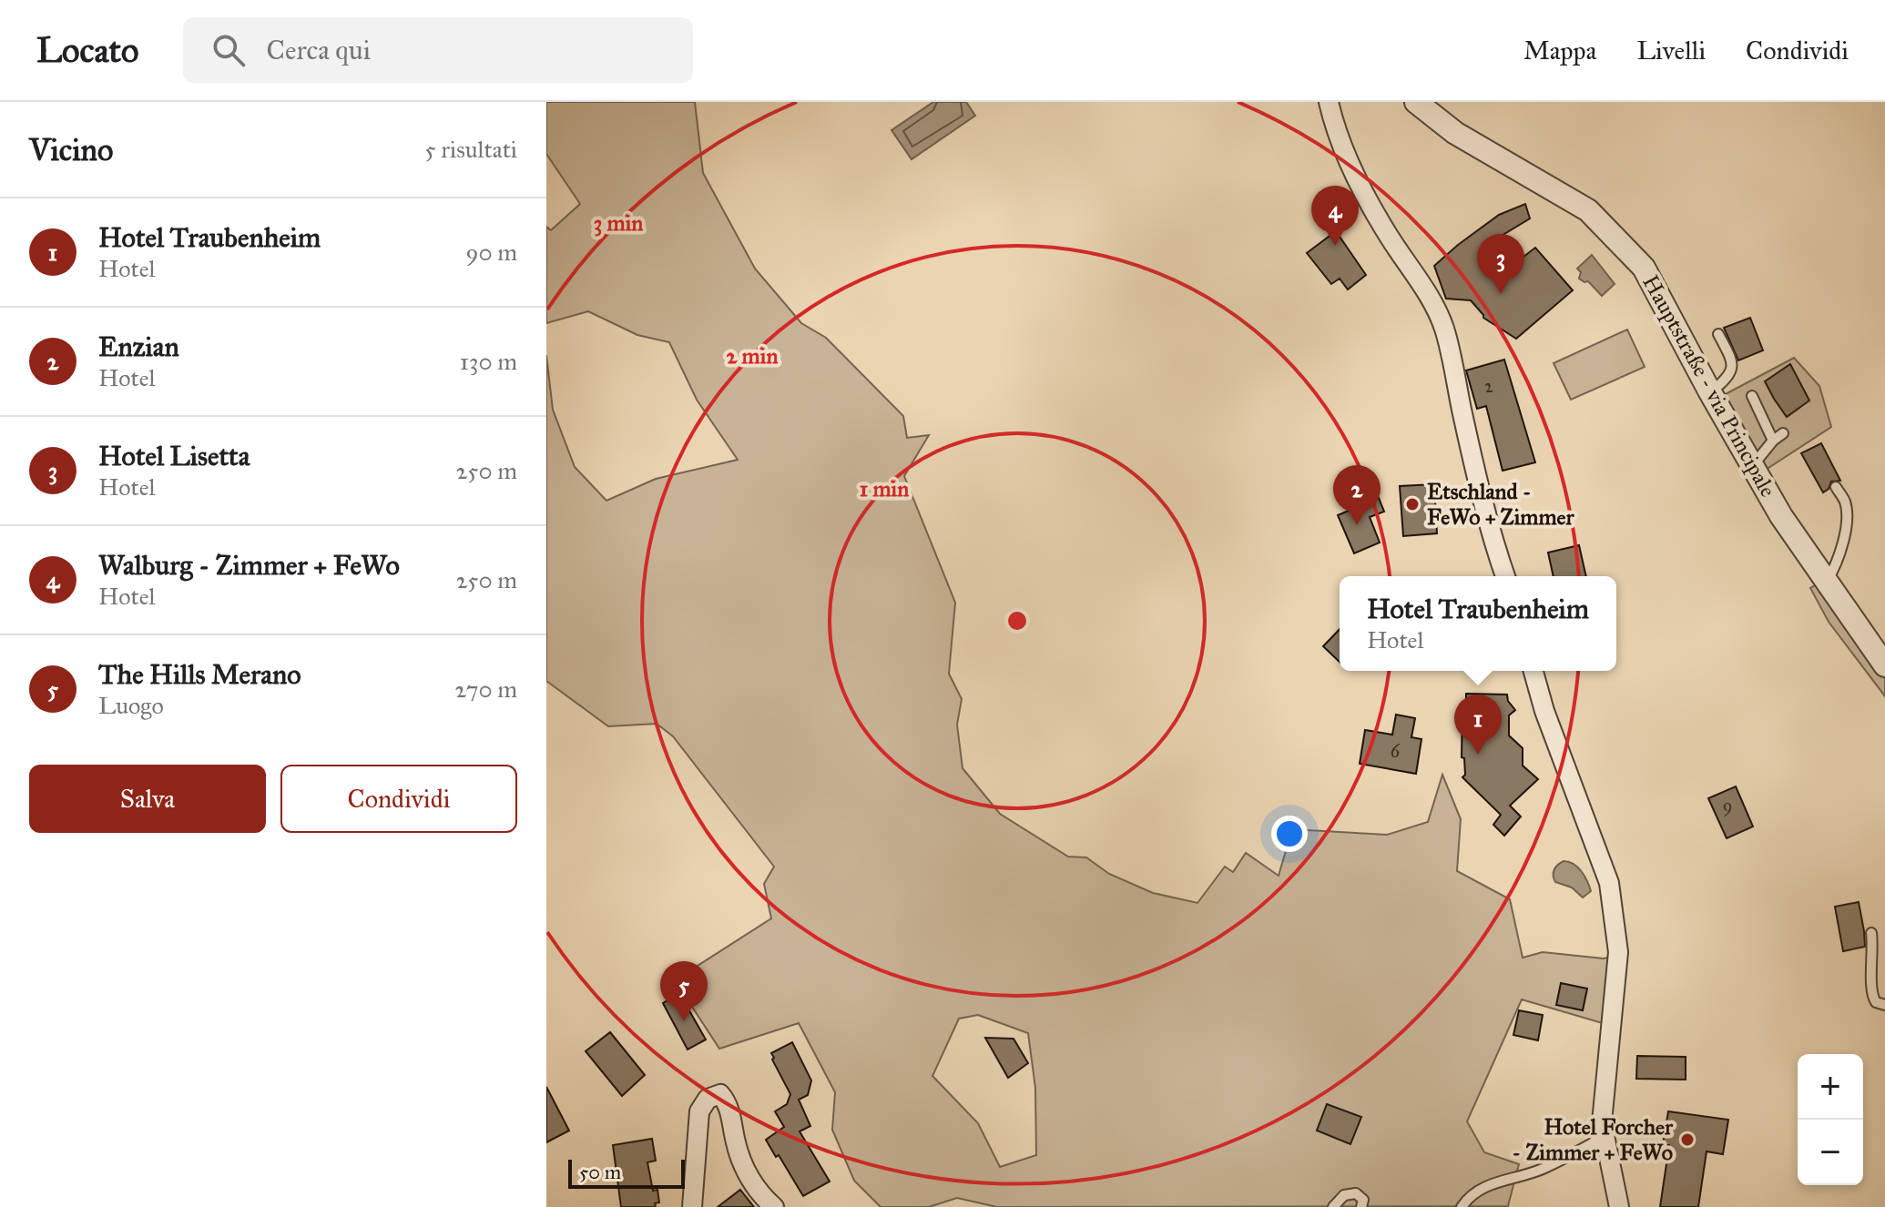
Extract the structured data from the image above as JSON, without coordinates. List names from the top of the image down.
{
  "streets": {
    "street": ["Hauptstraße - via Principale"]
  },
  "places": ["Etschland - FeWo + Zimmer", "Hotel Forcher - Zimmer + FeWo"],
  "house_numbers": ["2", "6", "9"],
  "scale_bar": "50 m",
  "page": {
    "header": "Locato",
    "search": "Cerca qui",
    "nav": ["Mappa", "Livelli", "Condividi"],
    "heading": ["Vicino", "5 risultati"],
    "pins": [
      "4",
      "3",
      "2",
      "1",
      "5"
    ],
    "list": [
      {
        "mark": "1",
        "name": "Hotel Traubenheim",
        "note": "Hotel",
        "value": "90 m"
      },
      {
        "mark": "2",
        "name": "Enzian",
        "note": "Hotel",
        "value": "130 m"
      },
      {
        "mark": "3",
        "name": "Hotel Lisetta",
        "note": "Hotel",
        "value": "250 m"
      },
      {
        "mark": "4",
        "name": "Walburg - Zimmer + FeWo",
        "note": "Hotel",
        "value": "250 m"
      },
      {
        "mark": "5",
        "name": "The Hills Merano",
        "note": "Luogo",
        "value": "270 m"
      }
    ],
    "popup": ["Hotel Traubenheim", "Hotel"],
    "buttons": ["Salva", "Condividi"],
    "map_buttons": ["+", "−"],
    "scale": "50 m"
  },
  "rings": ["3 min", "2 min", "1 min"]
}
